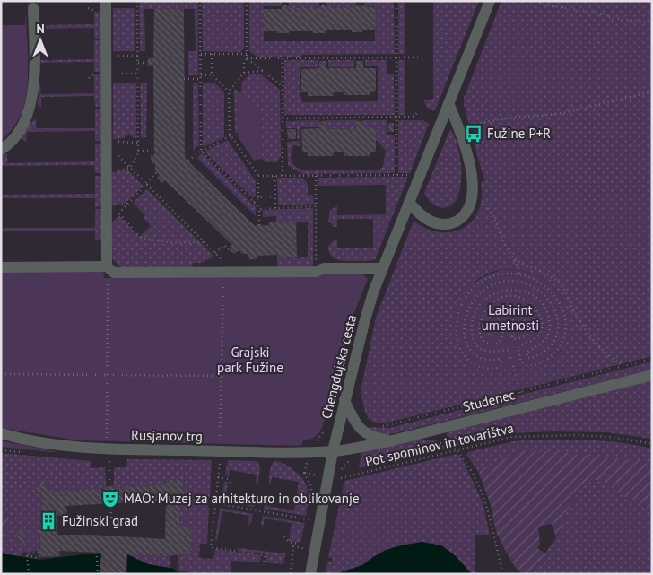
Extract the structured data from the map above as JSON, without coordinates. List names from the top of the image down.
{
  "streets": {
    "street": ["Chengdujska cesta", "Studenec", "Rusjanov trg"],
    "path": ["Pot spominov in tovarištva"]
  },
  "crossings": [
    ["Chengdujska cesta", "Studenec"],
    ["Chengdujska cesta", "Rusjanov trg"],
    ["Studenec", "Rusjanov trg"]
  ],
  "parks": ["Labirint umetnosti", "Grajski park Fužine"],
  "places": {
    "bus stop": ["Fužine P+R"],
    "theatre": ["MAO: Muzej za arhitekturo in oblikovanje"],
    "building": ["Fužinski grad"]
  },
  "north": "top"
}
